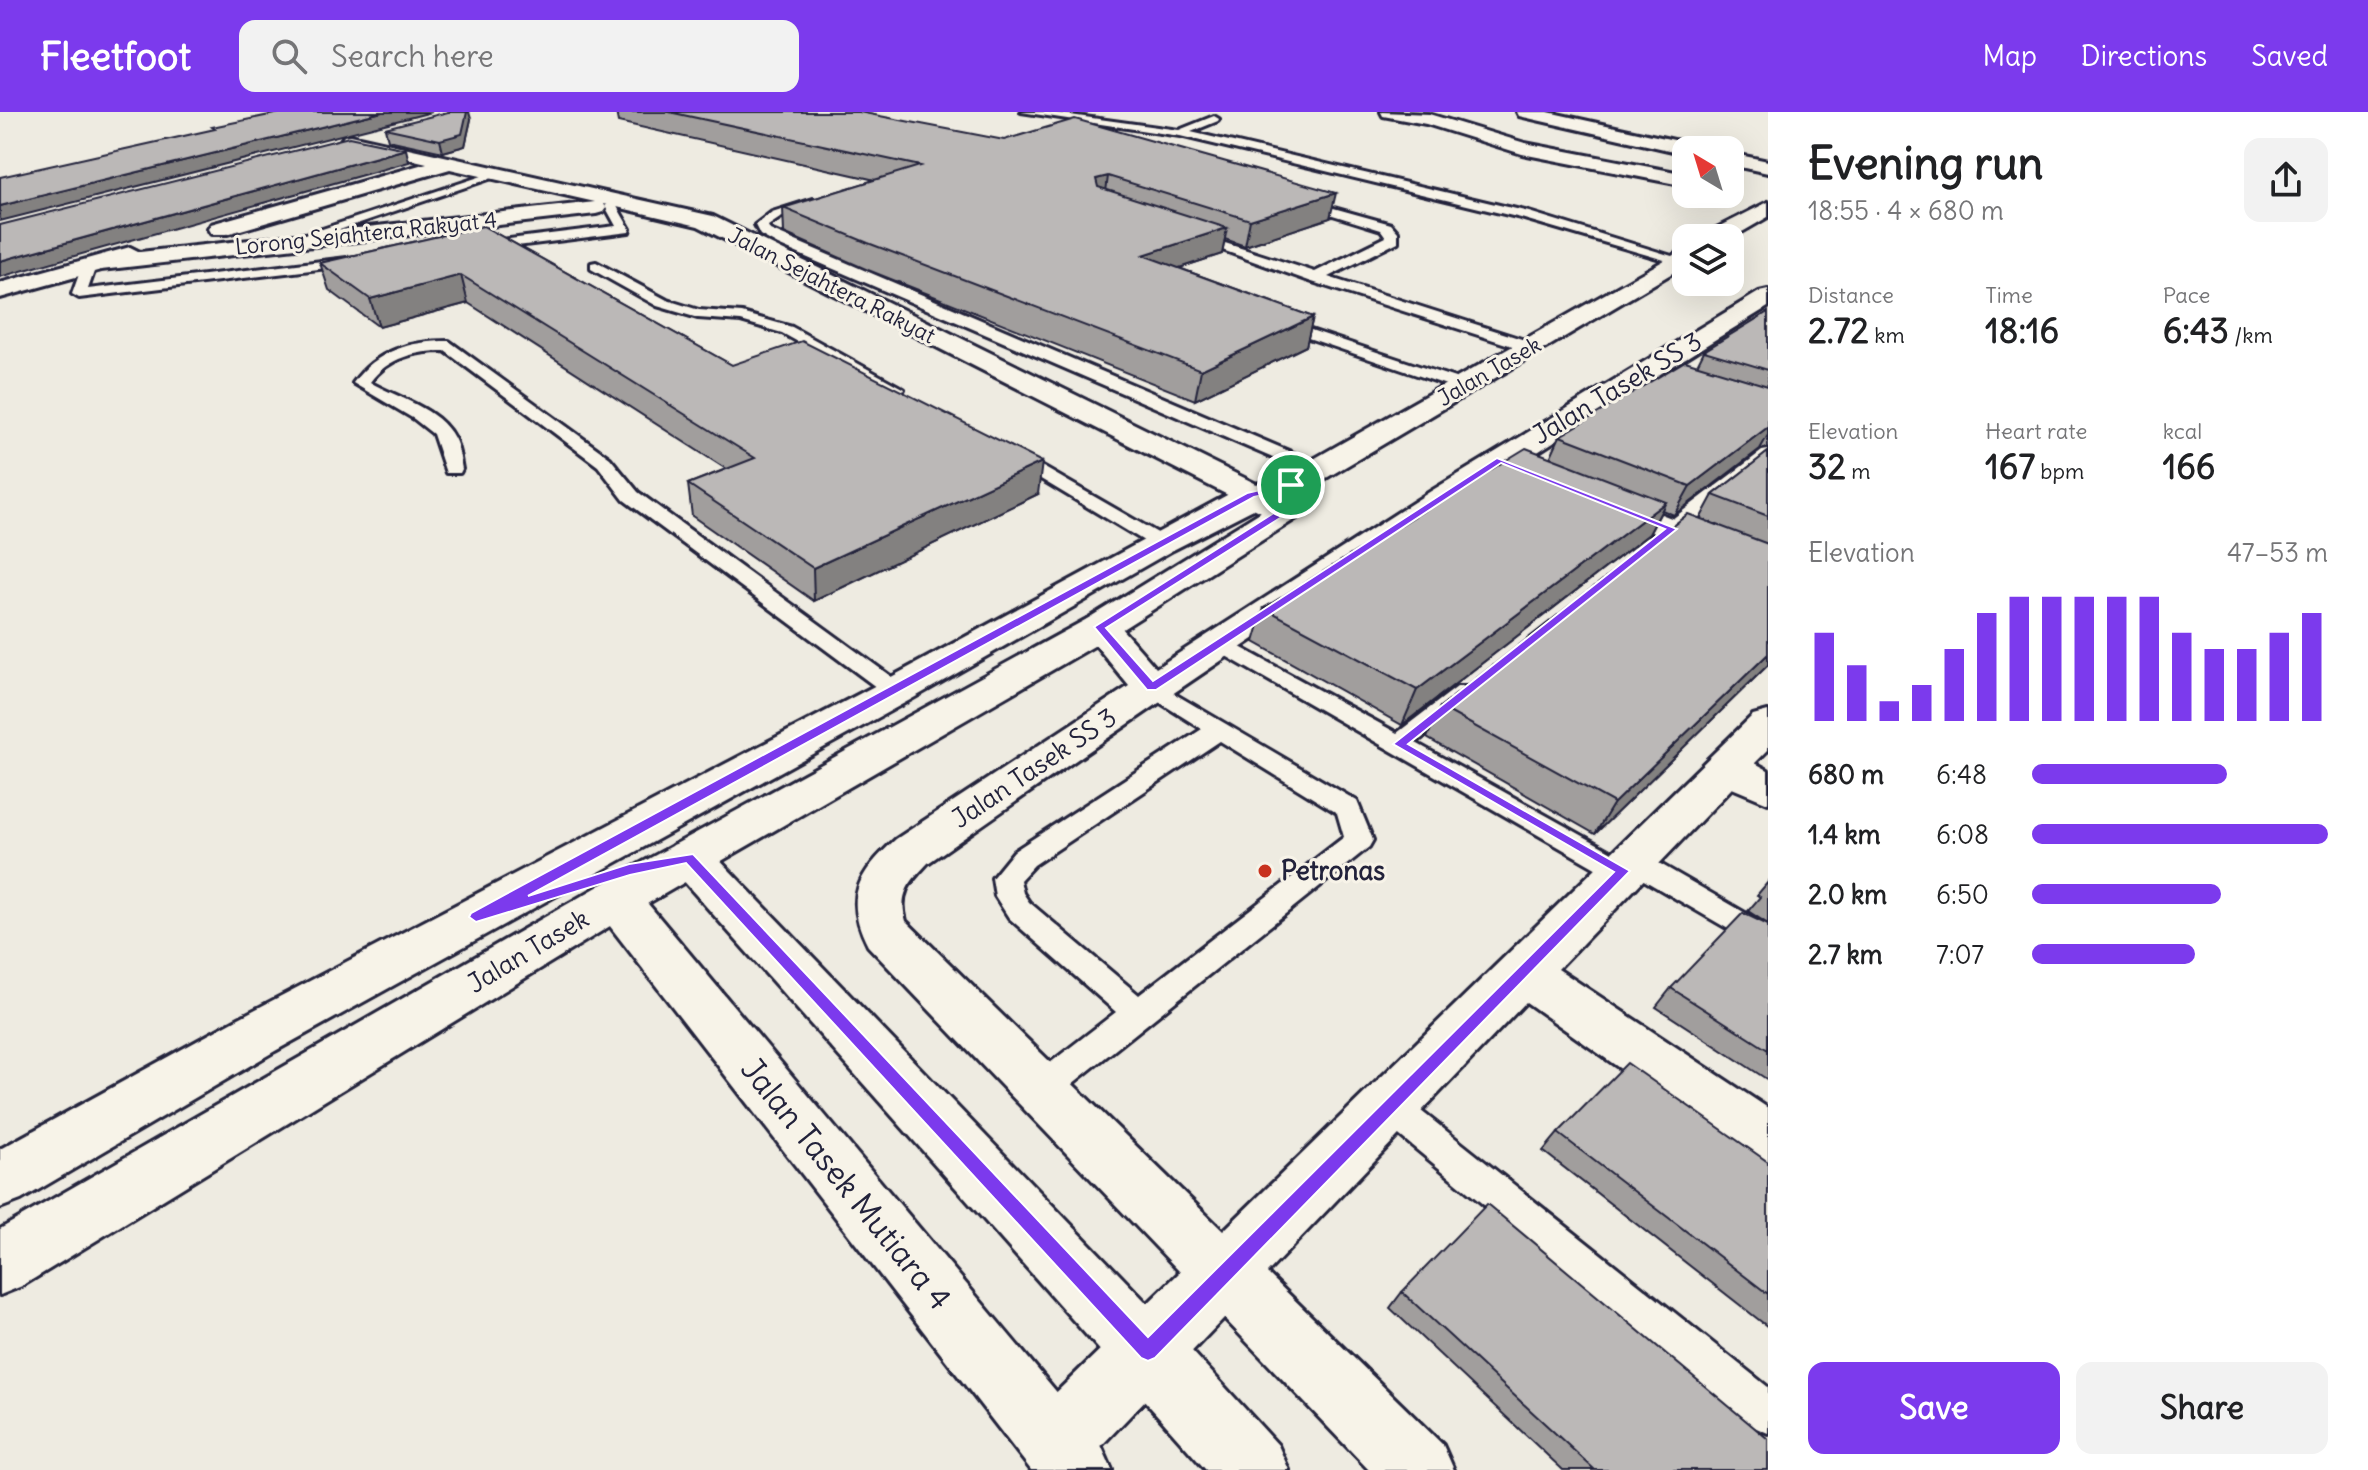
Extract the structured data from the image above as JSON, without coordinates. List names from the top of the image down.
{
  "streets": {
    "street": [
      "Lorong Sejahtera Rakyat 4",
      "Jalan Sejahtera Rakyat",
      "Jalan Tasek",
      "Jalan Tasek SS 3",
      "Jalan Tasek Mutiara 4"
    ]
  },
  "crossings": [
    ["Lorong Sejahtera Rakyat 4", "Jalan Sejahtera Rakyat"],
    ["Jalan Sejahtera Rakyat", "Jalan Tasek"],
    ["Jalan Tasek", "Jalan Tasek Mutiara 4"]
  ],
  "places": ["Petronas"],
  "north": "top left",
  "page": {
    "header": "Fleetfoot",
    "search": "Search here",
    "nav": ["Map", "Directions", "Saved"],
    "heading": ["Evening run", "18:55 · 4 × 680 m"],
    "stats": [
      ["Distance", "2.72 km"],
      ["Time", "18:16"],
      ["Pace", "6:43 /km"],
      ["Elevation", "32 m"],
      ["Heart rate", "167 bpm"],
      ["kcal", "166"]
    ],
    "chart": ["Elevation", "47–53 m"],
    "list": [
      {
        "name": "680 m",
        "note": "6:48"
      },
      {
        "name": "1.4 km",
        "note": "6:08"
      },
      {
        "name": "2.0 km",
        "note": "6:50"
      },
      {
        "name": "2.7 km",
        "note": "7:07"
      }
    ],
    "buttons": ["Save", "Share"]
  }
}
